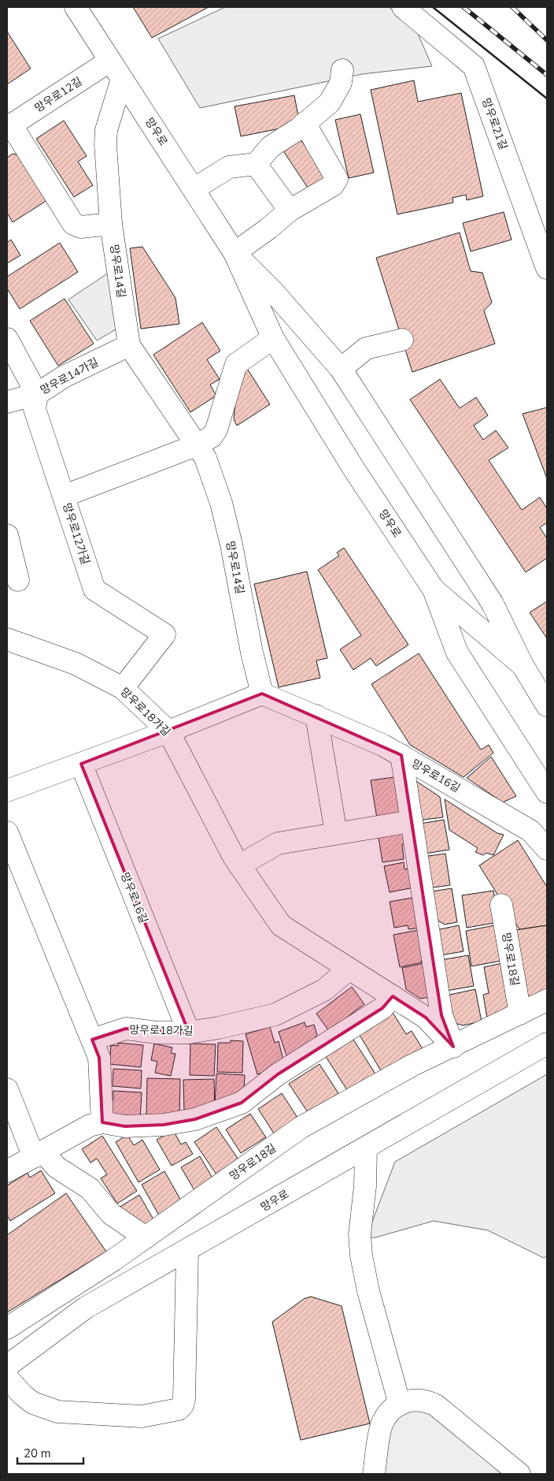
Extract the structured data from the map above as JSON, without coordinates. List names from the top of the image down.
{
  "streets": {
    "street": [
      "망우로12길",
      "망우로21길",
      "망우로",
      "망우로14길",
      "망우로14가길",
      "망우로12가길",
      "망우로18가길",
      "망우로16길",
      "망우로18길"
    ]
  },
  "crossings": [
    ["망우로12길", "망우로"],
    ["망우로", "망우로14길"],
    ["망우로14길", "망우로14가길"],
    ["망우로14길", "망우로16길"],
    ["망우로14가길", "망우로12가길"],
    ["망우로12가길", "망우로18가길"],
    ["망우로18가길", "망우로16길"],
    ["망우로18가길", "망우로18길"]
  ],
  "scale_bar": "20 m"
}
